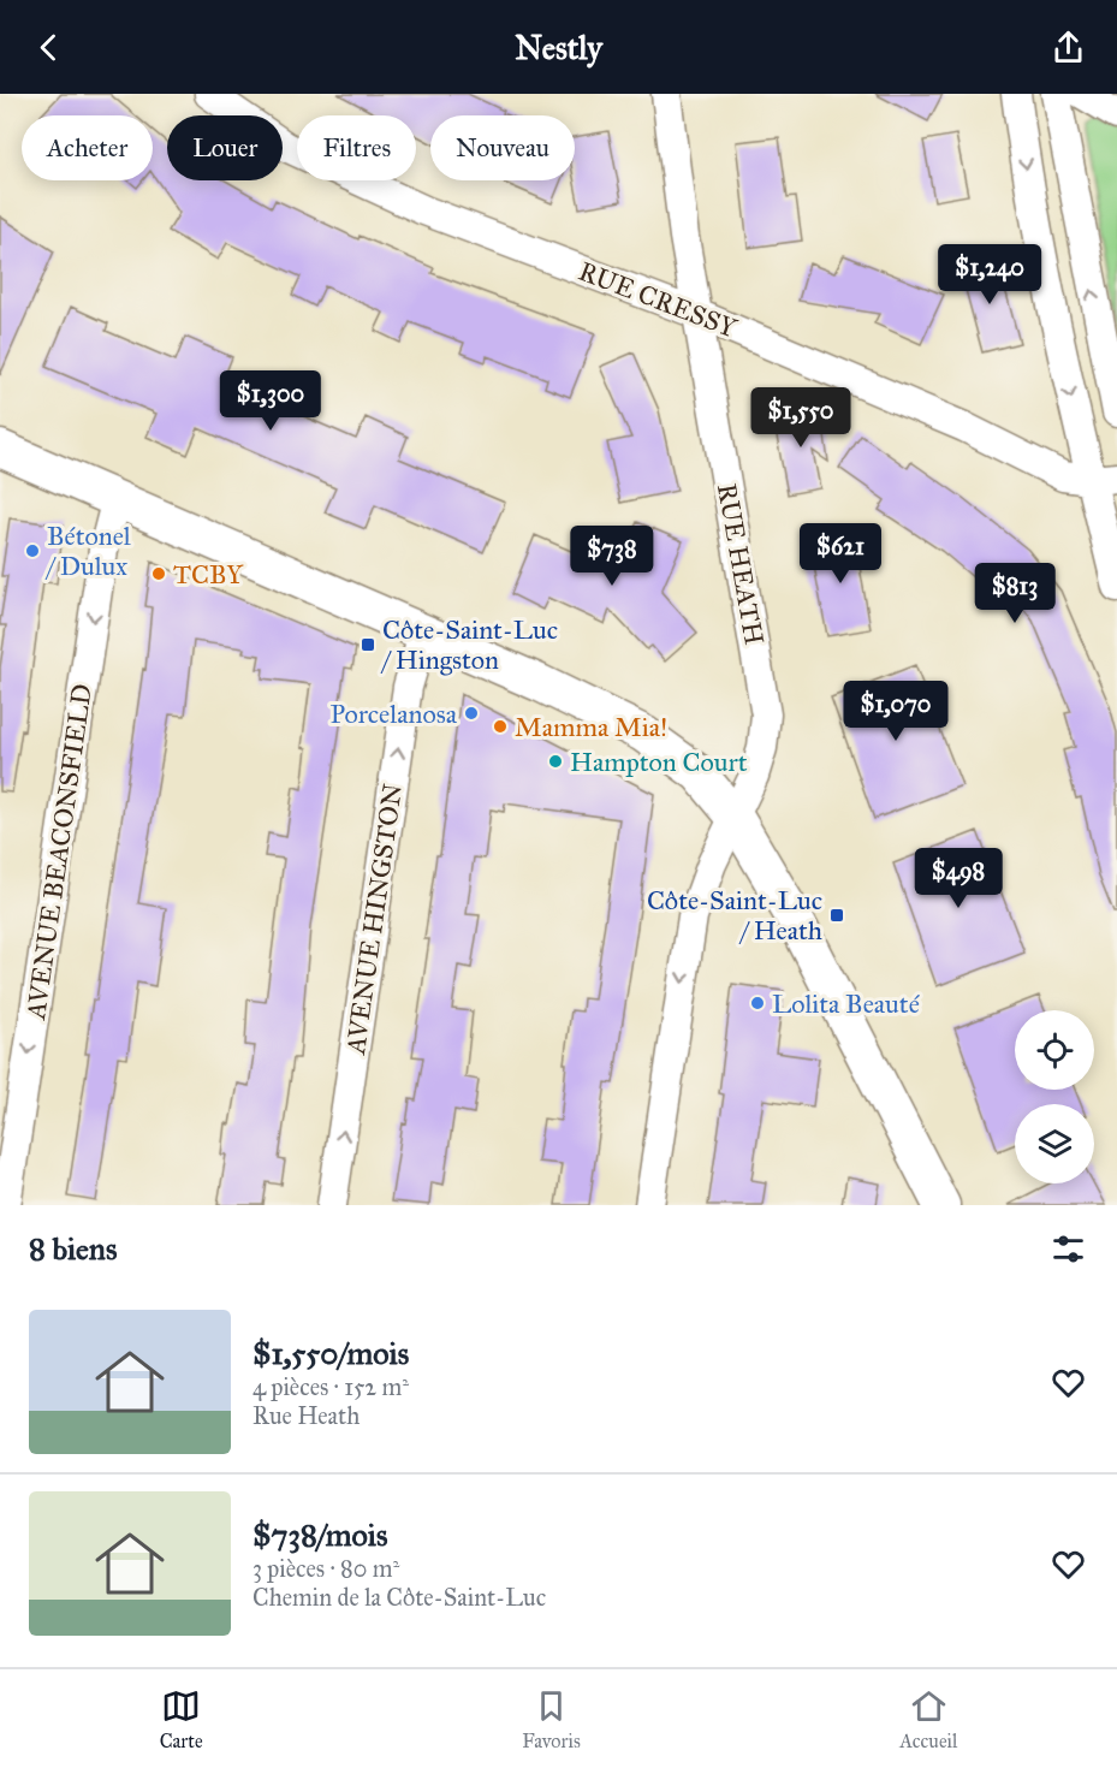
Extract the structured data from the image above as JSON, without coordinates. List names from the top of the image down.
{
  "streets": {
    "street": [
      "RUE CRESSY",
      "RUE HEATH",
      "AVENUE BEACONSFIELD",
      "AVENUE HINGSTON"
    ]
  },
  "crossings": [
    ["RUE CRESSY", "RUE HEATH"]
  ],
  "one_way": ["AVENUE BEACONSFIELD", "AVENUE HINGSTON"],
  "places": {
    "other": [
      "Bétonel / Dulux",
      "TCBY",
      "Porcelanosa",
      "Mamma Mia!",
      "Hampton Court",
      "Lolita Beauté"
    ],
    "transit": ["Côte-Saint-Luc / Hingston", "Côte-Saint-Luc / Heath"]
  },
  "page": {
    "header": "Nestly",
    "chip": [
      "Acheter",
      "Louer",
      "Filtres",
      "Nouveau"
    ],
    "price": [
      "$1,240",
      "$1,300",
      "$1,550",
      "$621",
      "$738",
      "$813",
      "$1,070",
      "$498"
    ],
    "heading": "8 biens",
    "list": [
      {
        "name": "$1,550/mois",
        "note": "4 pièces · 152 m² · Rue Heath"
      },
      {
        "name": "$738/mois",
        "note": "3 pièces · 80 m² · Chemin de la Côte-Saint-Luc"
      }
    ],
    "tabs": ["Carte", "Favoris", "Accueil"]
  }
}
